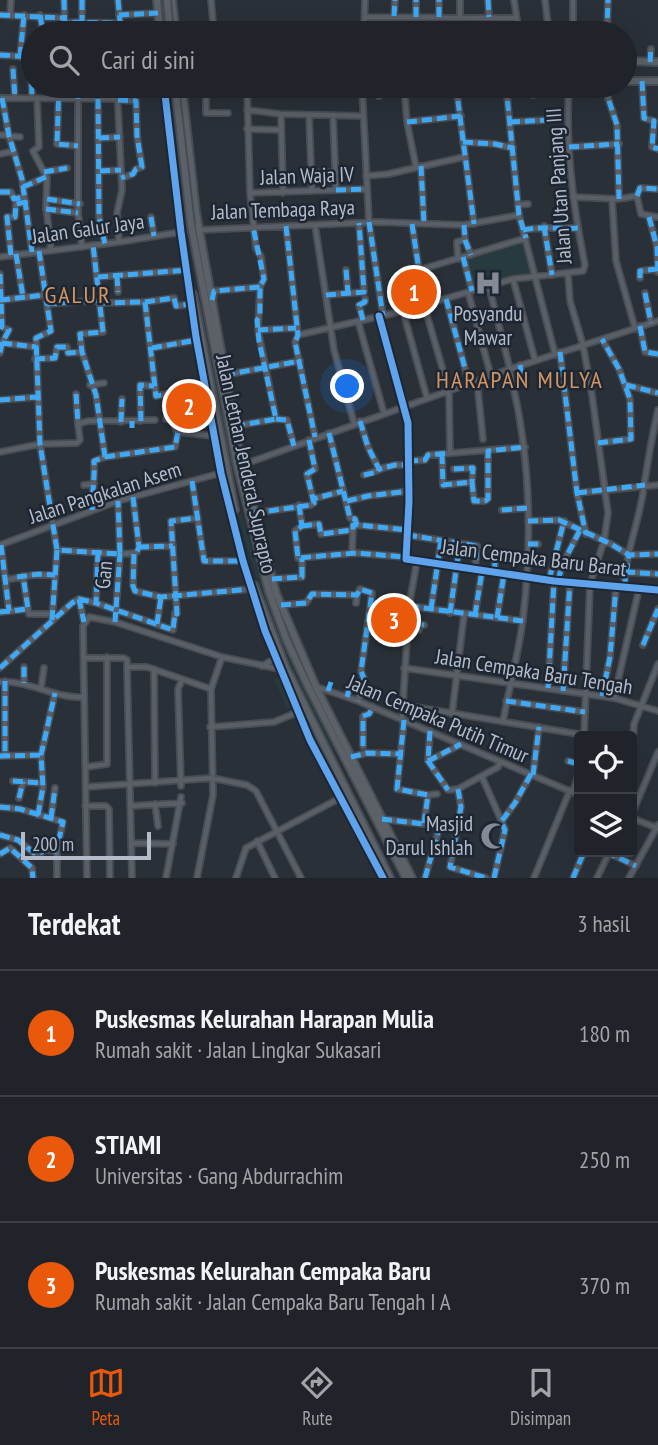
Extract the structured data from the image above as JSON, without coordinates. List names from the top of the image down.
{
  "streets": {
    "main road": ["Jalan Letnan Jenderal Suprapto"],
    "street": [
      "Jalan Waja IV",
      "Jalan Utan Panjang III",
      "Jalan Tembaga Raya",
      "Jalan Galur Jaya",
      "Jalan Pangkalan Asem",
      "Jalan Cempaka Baru Barat",
      "Gan",
      "Jalan Cempaka Baru Tengah",
      "Jalan Cempaka Putih Timur"
    ]
  },
  "crossings": [
    ["Jalan Tembaga Raya", "Jalan Letnan Jenderal Suprapto"],
    ["Jalan Galur Jaya", "Jalan Letnan Jenderal Suprapto"],
    ["Jalan Letnan Jenderal Suprapto", "Jalan Pangkalan Asem"],
    ["Jalan Letnan Jenderal Suprapto", "Jalan Cempaka Putih Timur"]
  ],
  "districts": ["GALUR", "HARAPAN MULYA"],
  "places": {
    "hospital": ["Posyandu Mawar"],
    "mosque": ["Masjid Darul Ishlah"]
  },
  "scale_bar": "200 m",
  "page": {
    "search": "Cari di sini",
    "pins": ["1", "2", "3"],
    "scale": "200 m",
    "heading": ["Terdekat", "3 hasil"],
    "list": [
      {
        "mark": "1",
        "name": "Puskesmas Kelurahan Harapan Mulia",
        "note": "Rumah sakit · Jalan Lingkar Sukasari",
        "value": "180 m"
      },
      {
        "mark": "2",
        "name": "STIAMI",
        "note": "Universitas · Gang Abdurrachim",
        "value": "250 m"
      },
      {
        "mark": "3",
        "name": "Puskesmas Kelurahan Cempaka Baru",
        "note": "Rumah sakit · Jalan Cempaka Baru Tengah I A",
        "value": "370 m"
      }
    ],
    "nav": ["Peta", "Rute", "Disimpan"]
  }
}
